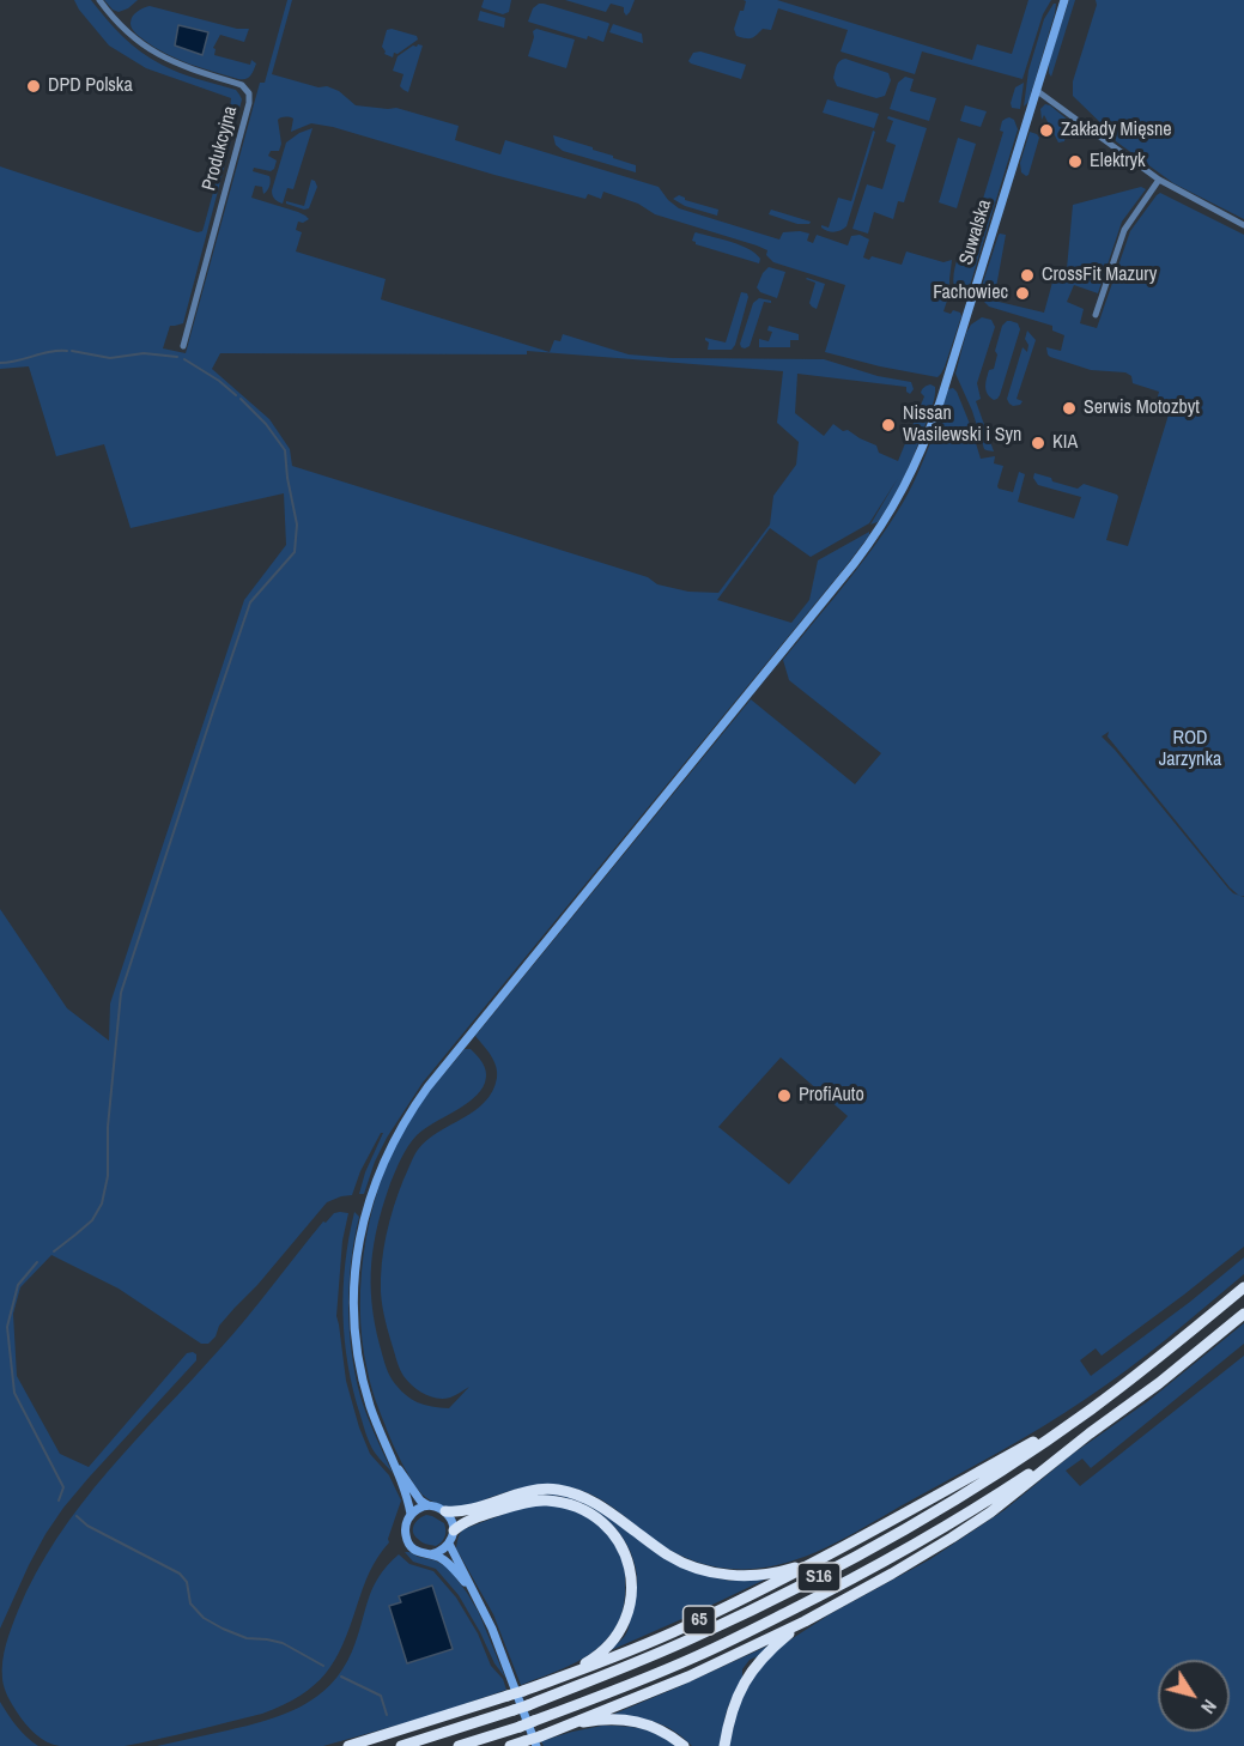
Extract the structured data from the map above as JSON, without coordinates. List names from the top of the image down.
{
  "streets": {
    "highway": ["S16", "65"],
    "main road": ["Suwalska"],
    "street": ["Produkcyjna"]
  },
  "crossings": [
    ["S16", "65"]
  ],
  "parks": ["ROD Jarzynka"],
  "places": [
    "DPD Polska",
    "Zakłady Mięsne",
    "Elektryk",
    "CrossFit Mazury",
    "Fachowiec",
    "Serwis Motozbyt",
    "Nissan Wasilewski i Syn",
    "KIA",
    "ProfiAuto"
  ],
  "north": "bottom right"
}
